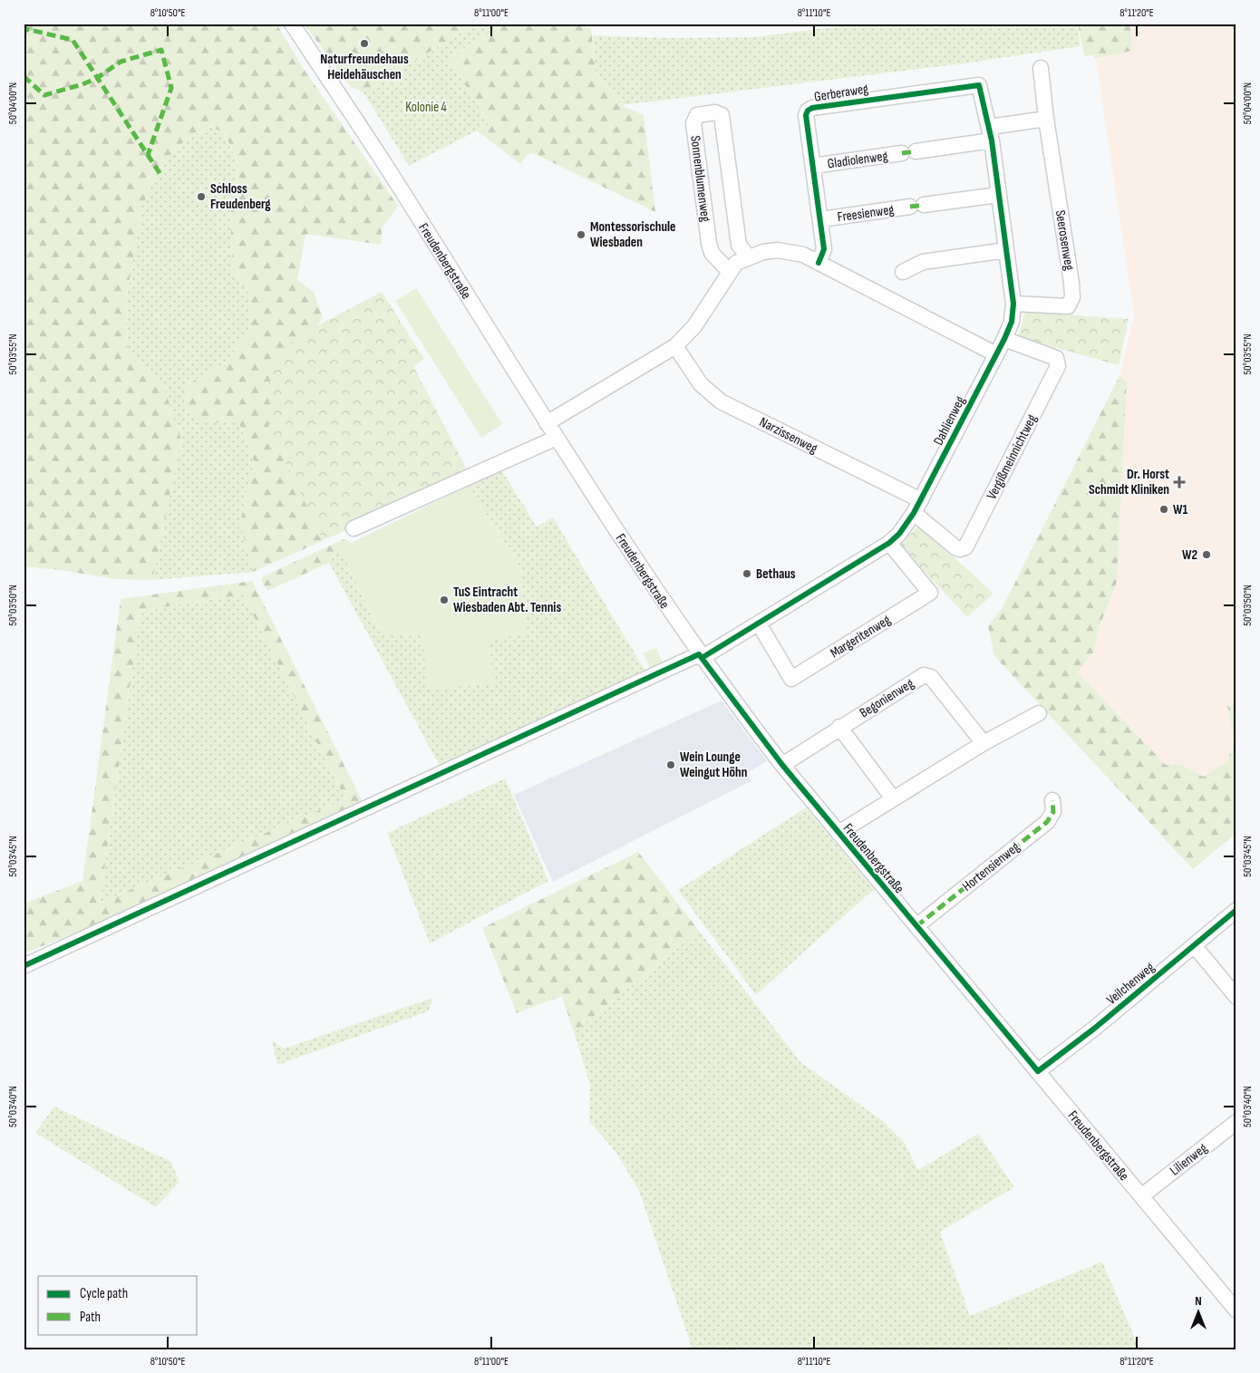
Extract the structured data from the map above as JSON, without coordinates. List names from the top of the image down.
{
  "streets": {
    "street": [
      "Gerberaweg",
      "Gladiolenweg",
      "Sonnenblumenweg",
      "Freesienweg",
      "Seerosenweg",
      "Freudenbergstraße",
      "Dahlienweg",
      "Narzissenweg",
      "Vergißmeinnichtweg",
      "Margeritenweg",
      "Begonienweg",
      "Hortensienweg",
      "Veilchenweg",
      "Lilienweg"
    ]
  },
  "crossings": [
    ["Gerberaweg", "Gladiolenweg"],
    ["Gerberaweg", "Freesienweg"],
    ["Gerberaweg", "Dahlienweg"],
    ["Gladiolenweg", "Dahlienweg"],
    ["Freesienweg", "Dahlienweg"],
    ["Seerosenweg", "Dahlienweg"],
    ["Freudenbergstraße", "Dahlienweg"],
    ["Freudenbergstraße", "Begonienweg"],
    ["Freudenbergstraße", "Hortensienweg"],
    ["Freudenbergstraße", "Veilchenweg"],
    ["Freudenbergstraße", "Lilienweg"],
    ["Dahlienweg", "Narzissenweg"],
    ["Dahlienweg", "Vergißmeinnichtweg"],
    ["Dahlienweg", "Margeritenweg"],
    ["Narzissenweg", "Vergißmeinnichtweg"]
  ],
  "parks": ["Kolonie 4"],
  "places": {
    "other": [
      "Naturfreundehaus Heidehäuschen",
      "Schloss Freudenberg",
      "Montessorischule Wiesbaden",
      "W1",
      "W2",
      "Bethaus",
      "TuS Eintracht Wiesbaden Abt. Tennis",
      "Wein Lounge Weingut Höhn"
    ],
    "health": ["Dr. Horst Schmidt Kliniken"]
  },
  "legend": ["Cycle path", "Path"],
  "north": "top",
  "coordinates": [
    "8°10'50\"E",
    "8°11'00\"E",
    "8°11'10\"E",
    "8°11'20\"E",
    "50°04'00\"N",
    "50°03'55\"N",
    "50°03'50\"N",
    "50°03'45\"N",
    "50°03'40\"N"
  ]
}
